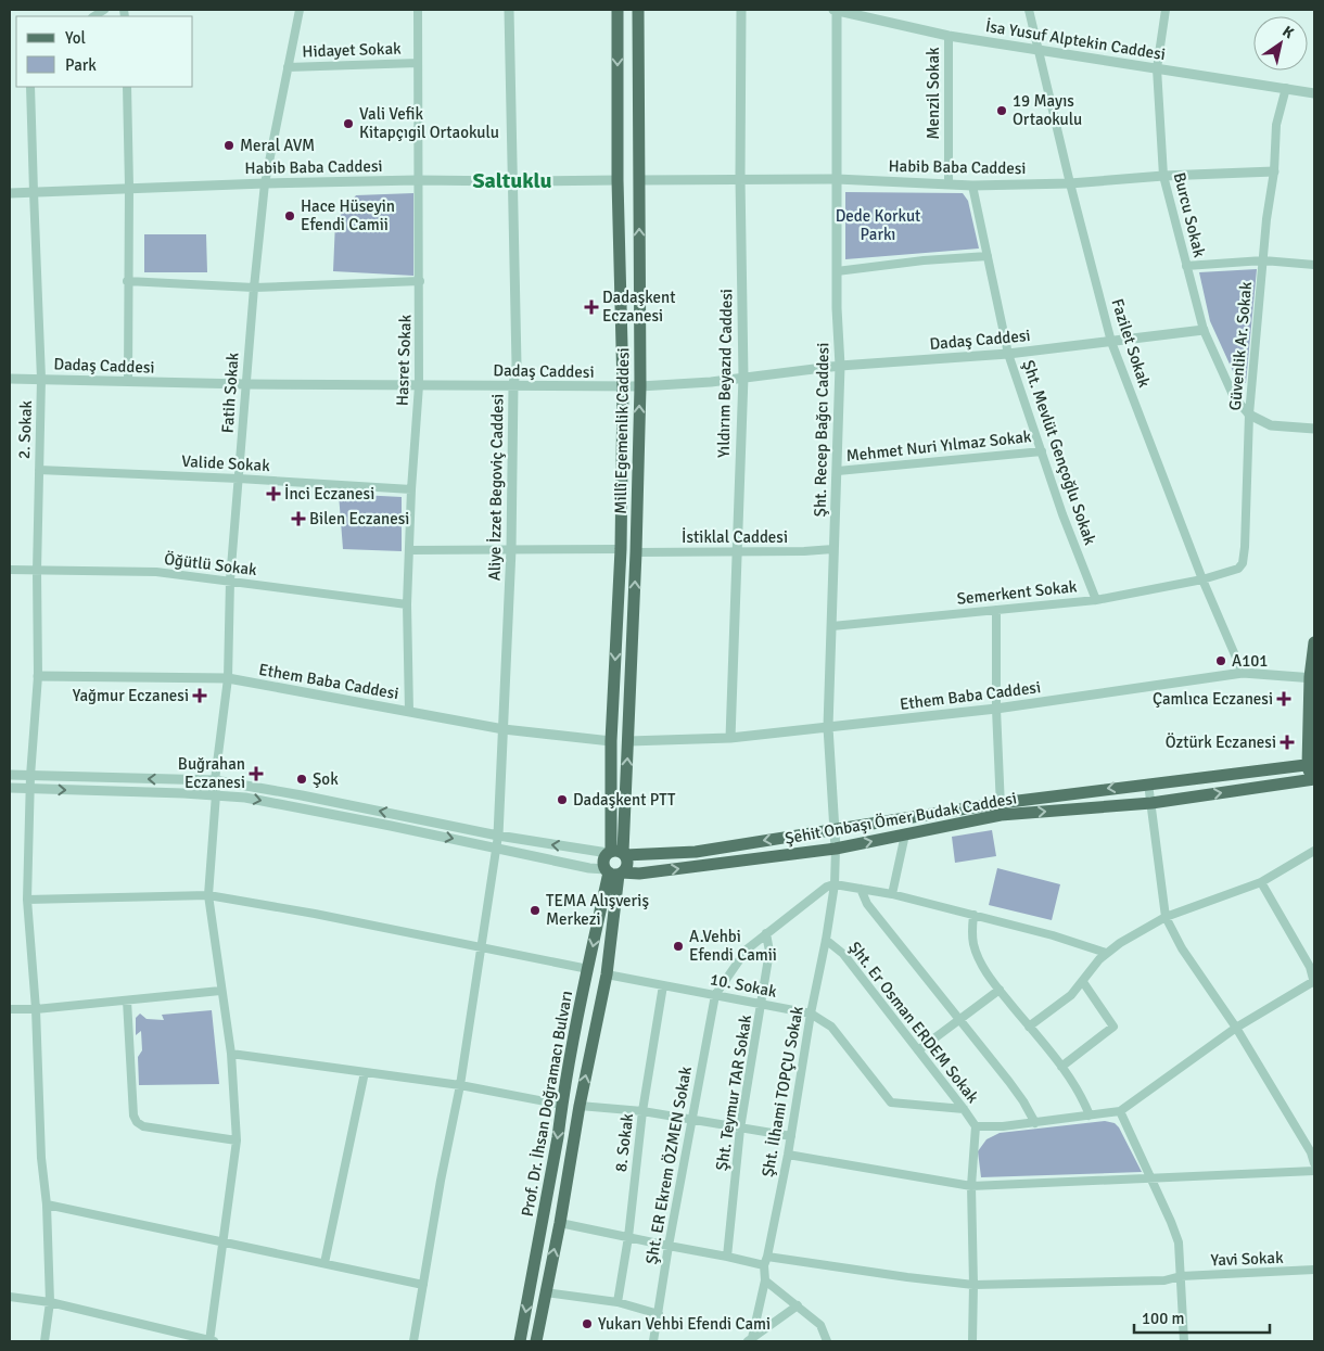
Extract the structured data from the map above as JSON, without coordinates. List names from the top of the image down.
{
  "streets": {
    "main road": ["Millî Egemenlik Caddesi", "Şehit Onbaşı Ömer Budak Caddesi", "Prof. Dr. İhsan Doğramacı Bulvarı"],
    "street": [
      "İsa Yusuf Alptekin Caddesi",
      "Hidayet Sokak",
      "Menzil Sokak",
      "Habib Baba Caddesi",
      "Burcu Sokak",
      "Dadaş Caddesi",
      "Fazilet Sokak",
      "Güvenlik Ar. Sokak",
      "Hasret Sokak",
      "Yıldırım Beyazıd Caddesi",
      "Fatih Sokak",
      "2. Sokak",
      "Şht. Recep Bağcı Caddesi",
      "Mehmet Nuri Yılmaz Sokak",
      "Şht. Mevlüt Gençoğlu Sokak",
      "Valide Sokak",
      "Aliye İzzet Begoviç Caddesi",
      "İstiklal Caddesi",
      "Öğütlü Sokak",
      "Semerkent Sokak",
      "Ethem Baba Caddesi",
      "10. Sokak",
      "Şht. Er Osman ERDEM Sokak",
      "Şht. İlhami TOPÇU Sokak",
      "Şht. Teymur TAR Sokak",
      "8. Sokak",
      "Şht. ER Ekrem ÖZMEN Sokak",
      "Yavi Sokak"
    ]
  },
  "crossings": [
    ["İsa Yusuf Alptekin Caddesi", "Menzil Sokak"],
    ["İsa Yusuf Alptekin Caddesi", "Burcu Sokak"],
    ["İsa Yusuf Alptekin Caddesi", "Fazilet Sokak"],
    ["İsa Yusuf Alptekin Caddesi", "Güvenlik Ar. Sokak"],
    ["İsa Yusuf Alptekin Caddesi", "Şht. Recep Bağcı Caddesi"],
    ["Hidayet Sokak", "Hasret Sokak"],
    ["Hidayet Sokak", "Fatih Sokak"],
    ["Menzil Sokak", "Habib Baba Caddesi"],
    ["Habib Baba Caddesi", "Burcu Sokak"],
    ["Habib Baba Caddesi", "Fazilet Sokak"],
    ["Habib Baba Caddesi", "Güvenlik Ar. Sokak"],
    ["Habib Baba Caddesi", "Hasret Sokak"],
    ["Habib Baba Caddesi", "Yıldırım Beyazıd Caddesi"],
    ["Habib Baba Caddesi", "Fatih Sokak"],
    ["Habib Baba Caddesi", "2. Sokak"],
    ["Habib Baba Caddesi", "Şht. Recep Bağcı Caddesi"],
    ["Habib Baba Caddesi", "Millî Egemenlik Caddesi"],
    ["Habib Baba Caddesi", "Şht. Mevlüt Gençoğlu Sokak"],
    ["Habib Baba Caddesi", "Aliye İzzet Begoviç Caddesi"],
    ["Burcu Sokak", "Dadaş Caddesi"],
    ["Burcu Sokak", "Güvenlik Ar. Sokak"],
    ["Dadaş Caddesi", "Fazilet Sokak"],
    ["Dadaş Caddesi", "Hasret Sokak"],
    ["Dadaş Caddesi", "Yıldırım Beyazıd Caddesi"],
    ["Dadaş Caddesi", "Fatih Sokak"],
    ["Dadaş Caddesi", "2. Sokak"],
    ["Dadaş Caddesi", "Şht. Recep Bağcı Caddesi"],
    ["Dadaş Caddesi", "Millî Egemenlik Caddesi"],
    ["Dadaş Caddesi", "Şht. Mevlüt Gençoğlu Sokak"],
    ["Dadaş Caddesi", "Aliye İzzet Begoviç Caddesi"],
    ["Fazilet Sokak", "Güvenlik Ar. Sokak"],
    ["Fazilet Sokak", "Semerkent Sokak"],
    ["Fazilet Sokak", "Ethem Baba Caddesi"],
    ["Güvenlik Ar. Sokak", "Semerkent Sokak"],
    ["Hasret Sokak", "Valide Sokak"],
    ["Hasret Sokak", "Öğütlü Sokak"],
    ["Hasret Sokak", "Ethem Baba Caddesi"],
    ["Yıldırım Beyazıd Caddesi", "İstiklal Caddesi"],
    ["Yıldırım Beyazıd Caddesi", "Ethem Baba Caddesi"],
    ["Fatih Sokak", "Valide Sokak"],
    ["Fatih Sokak", "Öğütlü Sokak"],
    ["Fatih Sokak", "Ethem Baba Caddesi"],
    ["2. Sokak", "Valide Sokak"],
    ["2. Sokak", "Öğütlü Sokak"],
    ["2. Sokak", "Ethem Baba Caddesi"],
    ["Şht. Recep Bağcı Caddesi", "Mehmet Nuri Yılmaz Sokak"],
    ["Şht. Recep Bağcı Caddesi", "İstiklal Caddesi"],
    ["Şht. Recep Bağcı Caddesi", "Semerkent Sokak"],
    ["Şht. Recep Bağcı Caddesi", "Ethem Baba Caddesi"],
    ["Şht. Recep Bağcı Caddesi", "Şehit Onbaşı Ömer Budak Caddesi"],
    ["Şht. Recep Bağcı Caddesi", "Şht. İlhami TOPÇU Sokak"],
    ["Millî Egemenlik Caddesi", "İstiklal Caddesi"],
    ["Millî Egemenlik Caddesi", "Ethem Baba Caddesi"],
    ["Millî Egemenlik Caddesi", "Şehit Onbaşı Ömer Budak Caddesi"],
    ["Mehmet Nuri Yılmaz Sokak", "Şht. Mevlüt Gençoğlu Sokak"],
    ["Şht. Mevlüt Gençoğlu Sokak", "Semerkent Sokak"],
    ["Aliye İzzet Begoviç Caddesi", "Ethem Baba Caddesi"],
    ["Şehit Onbaşı Ömer Budak Caddesi", "Şht. İlhami TOPÇU Sokak"],
    ["Şehit Onbaşı Ömer Budak Caddesi", "Prof. Dr. İhsan Doğramacı Bulvarı"],
    ["10. Sokak", "Şht. İlhami TOPÇU Sokak"],
    ["10. Sokak", "Şht. Teymur TAR Sokak"],
    ["10. Sokak", "Prof. Dr. İhsan Doğramacı Bulvarı"],
    ["10. Sokak", "8. Sokak"],
    ["10. Sokak", "Şht. ER Ekrem ÖZMEN Sokak"],
    ["Şht. Er Osman ERDEM Sokak", "Şht. İlhami TOPÇU Sokak"],
    ["Şht. İlhami TOPÇU Sokak", "Yavi Sokak"],
    ["Şht. Teymur TAR Sokak", "Yavi Sokak"],
    ["Prof. Dr. İhsan Doğramacı Bulvarı", "Yavi Sokak"],
    ["8. Sokak", "Yavi Sokak"],
    ["Şht. ER Ekrem ÖZMEN Sokak", "Yavi Sokak"]
  ],
  "districts": ["Saltuklu"],
  "parks": ["Dede Korkut Parkı"],
  "places": {
    "other": [
      "19 Mayıs Ortaokulu",
      "Vali Vefik Kitapçıgil Ortaokulu",
      "Meral AVM",
      "Hace Hüseyin Efendi Camii",
      "A101",
      "Şok",
      "Dadaşkent PTT",
      "TEMA Alışveriş Merkezi",
      "A.Vehbi Efendi Camii",
      "Yukarı Vehbi Efendi Cami"
    ],
    "health": [
      "Dadaşkent Eczanesi",
      "İnci Eczanesi",
      "Bilen Eczanesi",
      "Yağmur Eczanesi",
      "Çamlıca Eczanesi",
      "Öztürk Eczanesi",
      "Buğrahan Eczanesi"
    ]
  },
  "legend": ["Yol", "Park"],
  "scale_bar": "100 m",
  "north": "top right"
}
